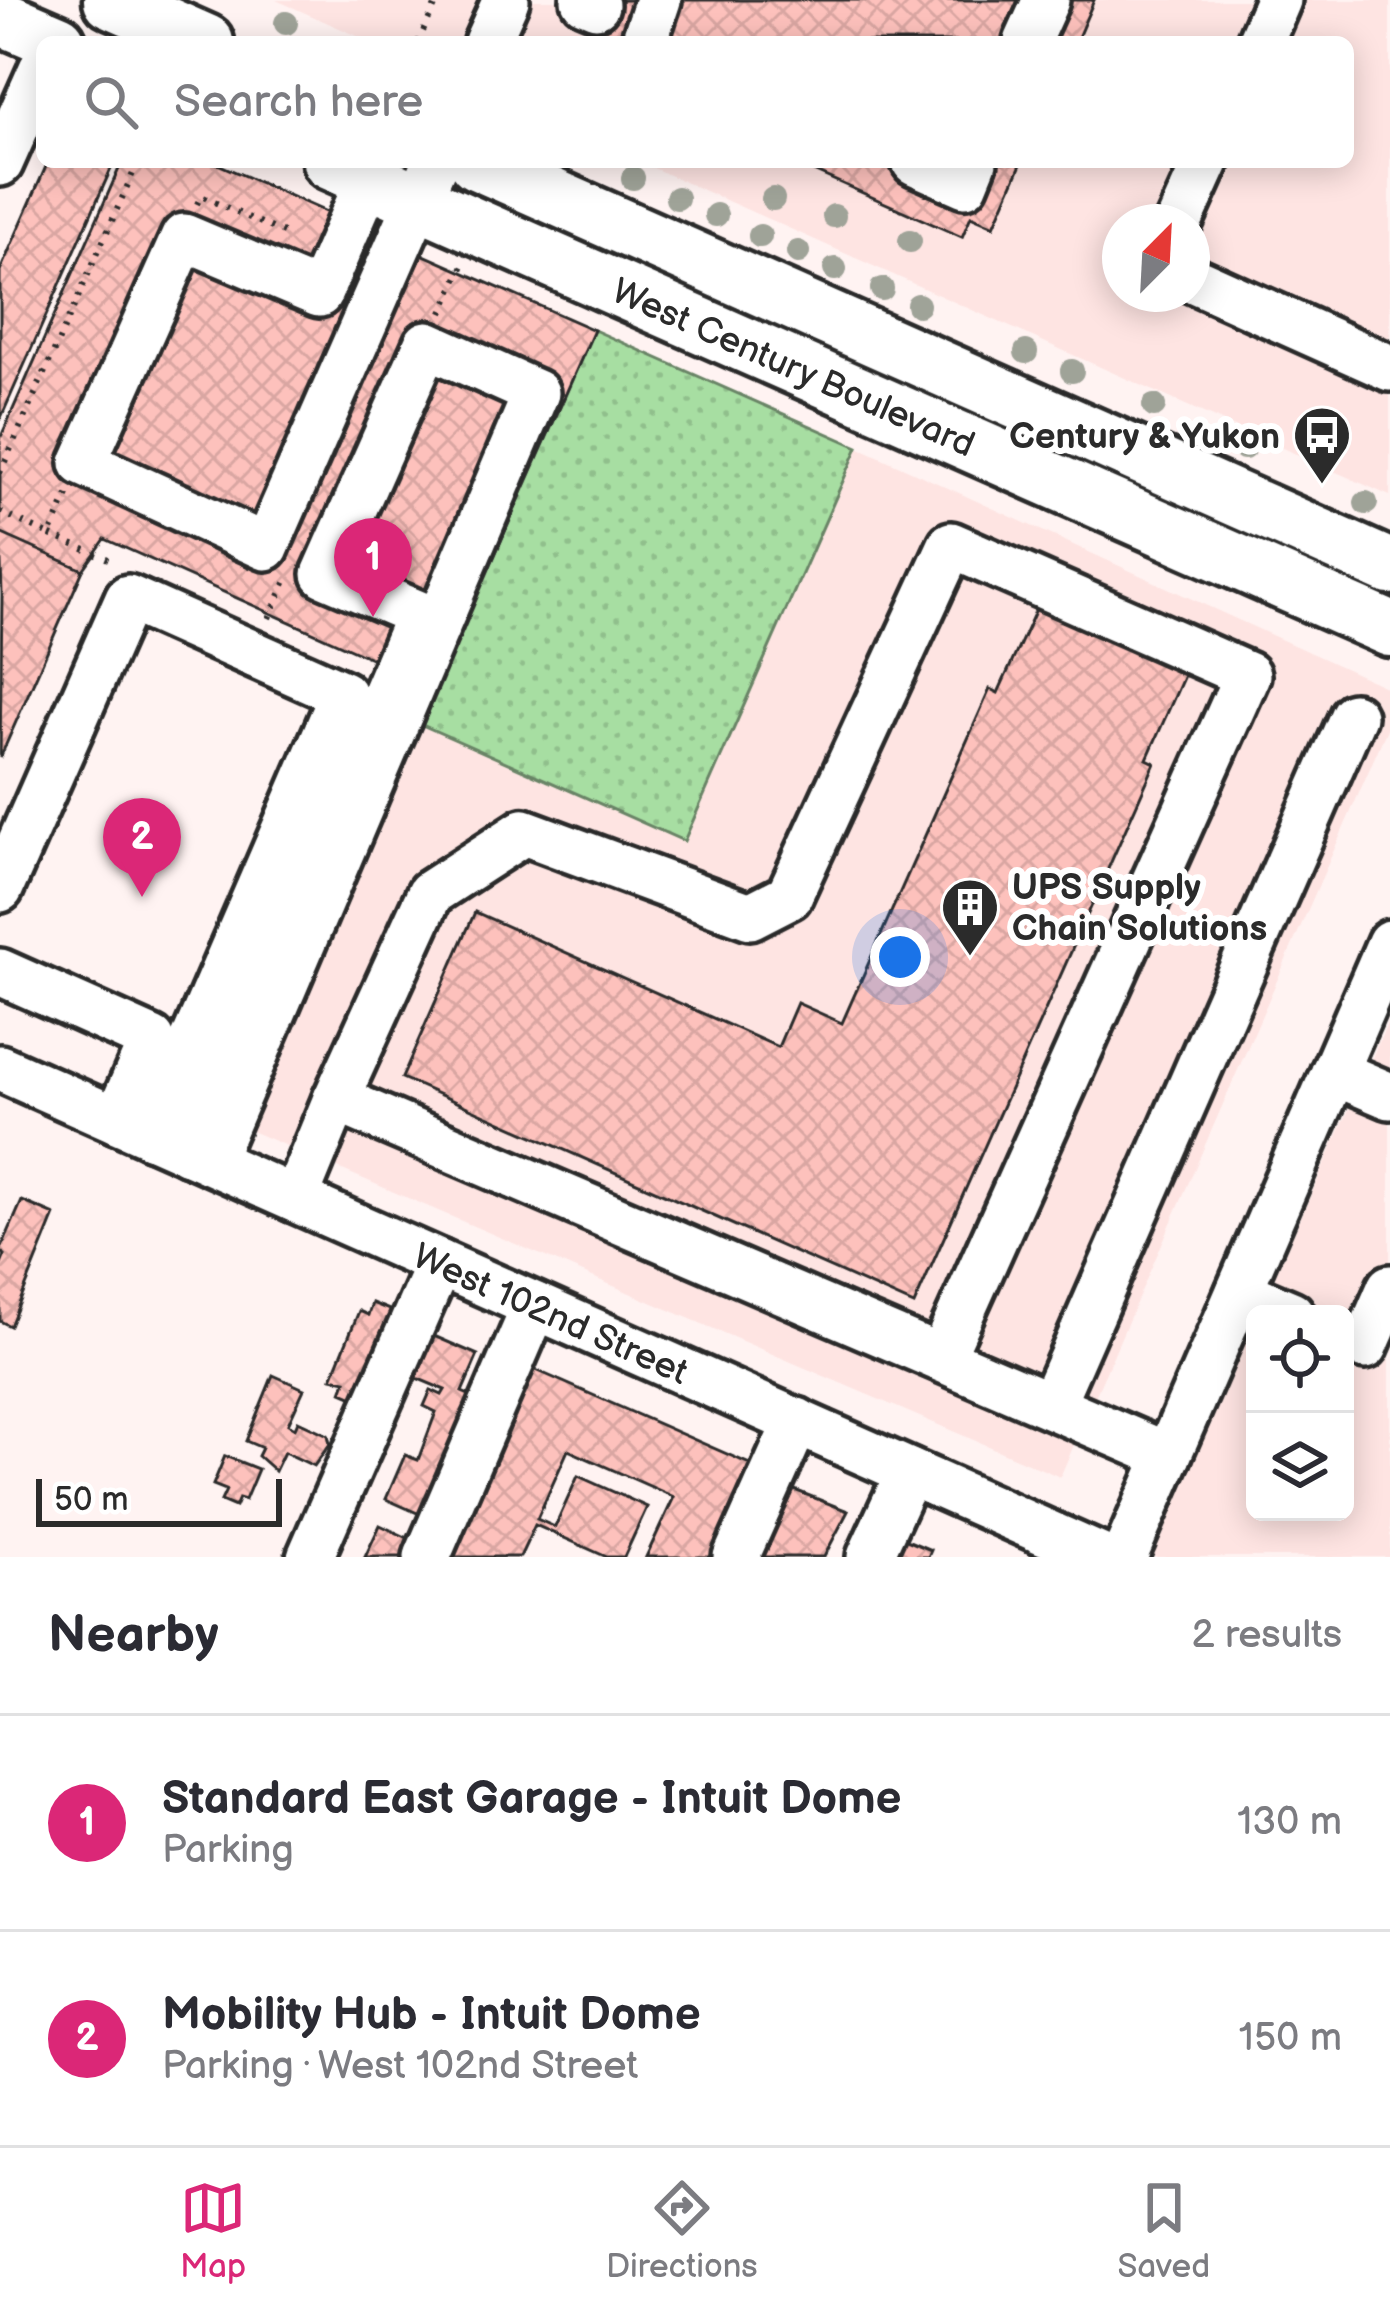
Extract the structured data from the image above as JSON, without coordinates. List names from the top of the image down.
{
  "streets": {
    "main road": ["West Century Boulevard"],
    "street": ["West 102nd Street"]
  },
  "places": {
    "bus stop": ["Century & Yukon"],
    "building": ["UPS Supply Chain Solutions"]
  },
  "scale_bar": "50 m",
  "north": "top right",
  "page": {
    "search": "Search here",
    "pins": ["1", "2"],
    "scale": "50 m",
    "heading": ["Nearby", "2 results"],
    "list": [
      {
        "mark": "1",
        "name": "Standard East Garage - Intuit Dome",
        "note": "Parking",
        "value": "130 m"
      },
      {
        "mark": "2",
        "name": "Mobility Hub - Intuit Dome",
        "note": "Parking · West 102nd Street",
        "value": "150 m"
      }
    ],
    "nav": ["Map", "Directions", "Saved"]
  }
}
